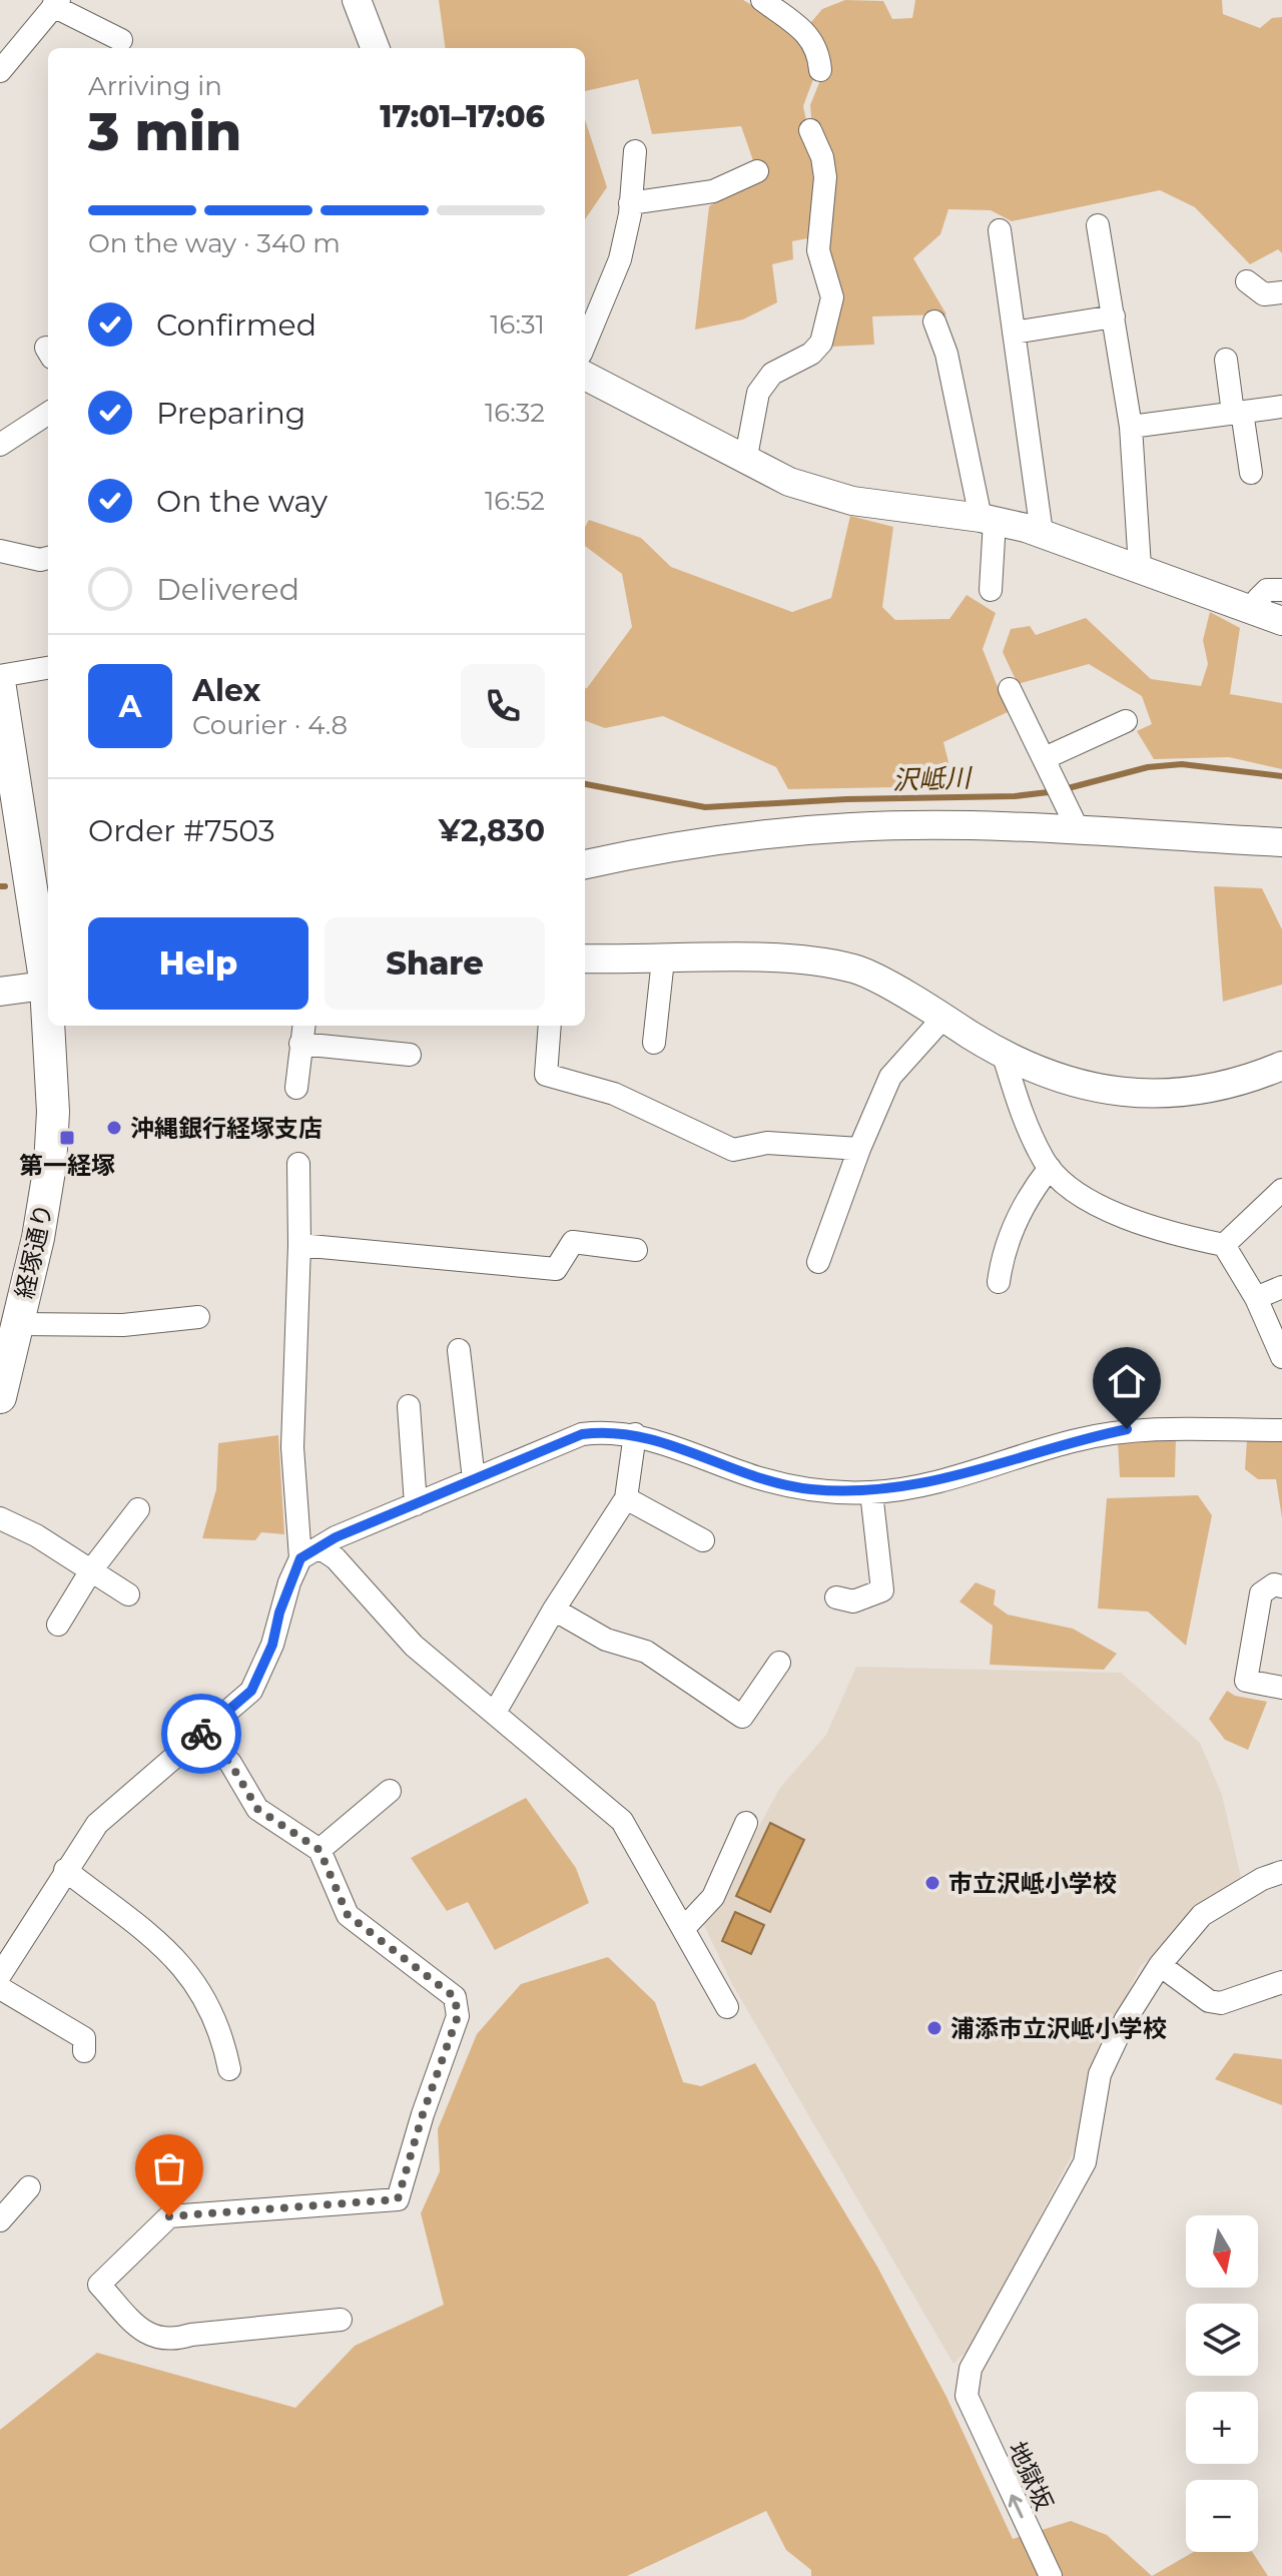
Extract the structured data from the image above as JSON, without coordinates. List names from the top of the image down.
{
  "streets": {
    "main road": ["経塚通り"],
    "street": ["地獄坂"]
  },
  "one_way": ["地獄坂"],
  "water": ["沢岻川"],
  "places": {
    "other": ["沖縄銀行経塚支店", "市立沢岻小学校", "浦添市立沢岻小学校"],
    "transit": ["第一経塚"]
  },
  "north": "bottom",
  "page": {
    "heading": ["3 min", "Arriving in", "17:01–17:06"],
    "panel": [
      "Alex",
      "Courier · 4.8",
      "Order #7503",
      "¥2,830"
    ],
    "bar": "On the way · 340 m",
    "list": [
      ["Confirmed", "16:31"],
      ["Preparing", "16:32"],
      ["On the way", "16:52"],
      "Delivered"
    ],
    "round": "A",
    "buttons": ["Help", "Share"],
    "map_buttons": ["+", "−"]
  }
}
